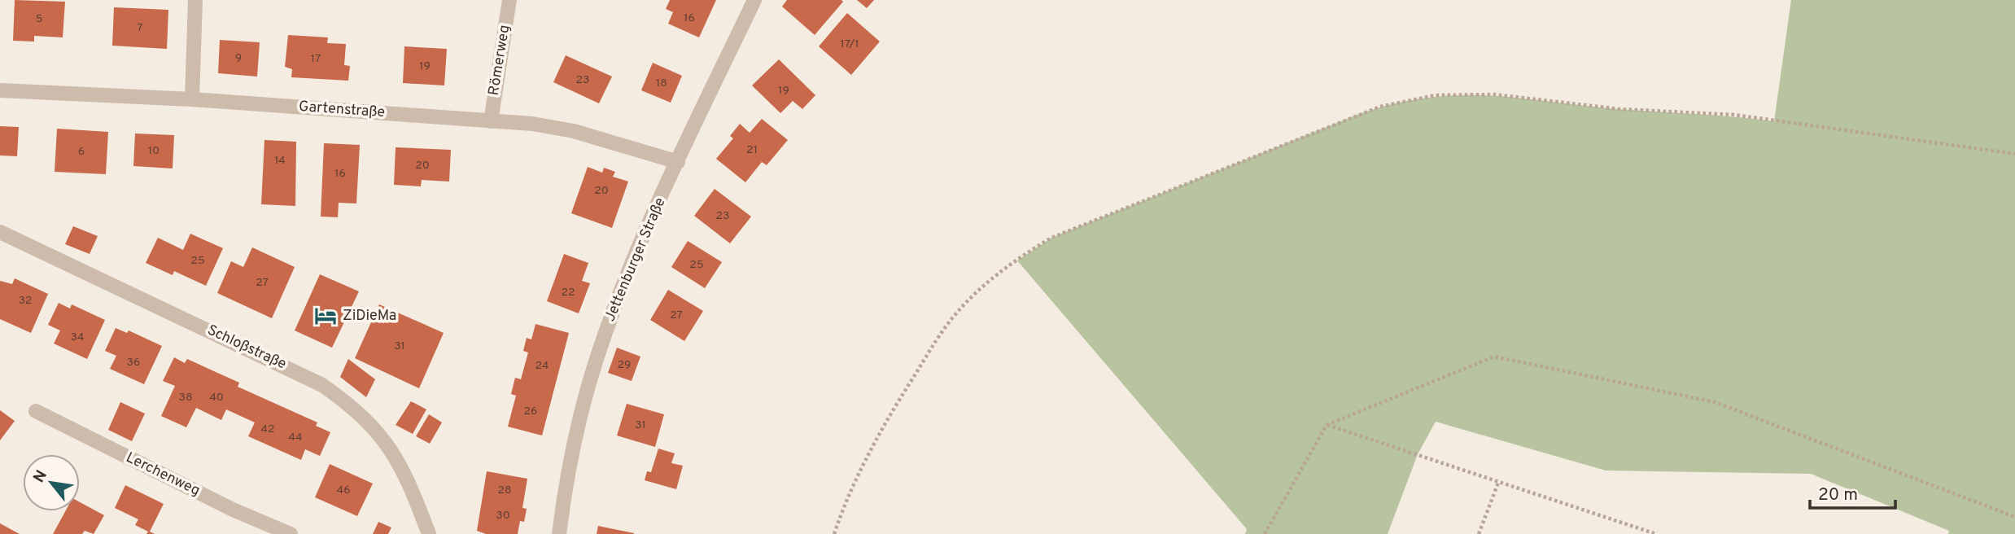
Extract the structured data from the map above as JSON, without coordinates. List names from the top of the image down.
{
  "streets": {
    "street": [
      "Römerweg",
      "Gartenstraße",
      "Jettenburger Straße",
      "Schloßstraße",
      "Lerchenweg"
    ]
  },
  "crossings": [
    ["Römerweg", "Gartenstraße"],
    ["Gartenstraße", "Jettenburger Straße"]
  ],
  "places": {
    "hotel": ["ZiDieMa"]
  },
  "house_numbers": [
    "16",
    "5",
    "7",
    "17/1",
    "9",
    "17",
    "19",
    "23",
    "18",
    "19",
    "21",
    "10",
    "6",
    "14",
    "20",
    "16",
    "20",
    "23",
    "25",
    "25",
    "27",
    "22",
    "32",
    "27",
    "34",
    "31",
    "36",
    "29",
    "24",
    "38",
    "40",
    "26",
    "31",
    "42",
    "44",
    "46",
    "28",
    "30"
  ],
  "scale_bar": "20 m",
  "north": "top left"
}
